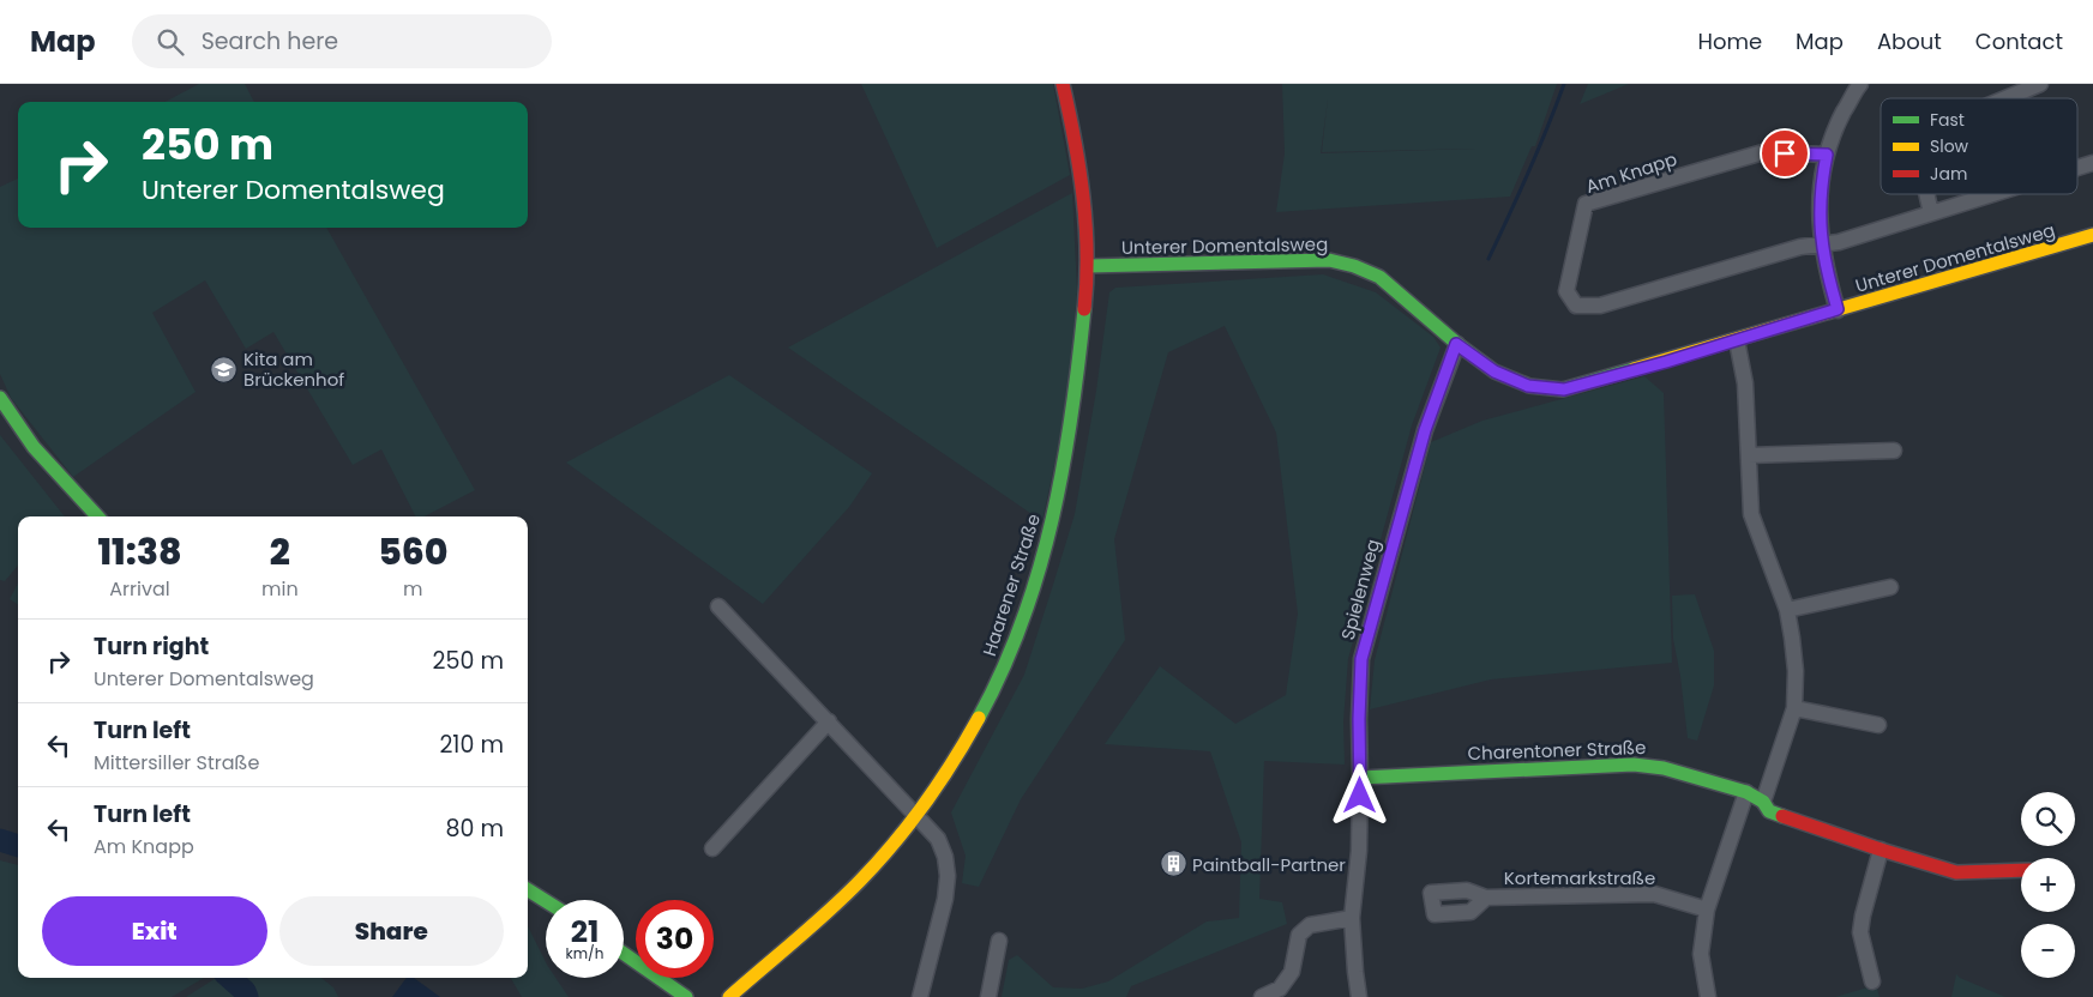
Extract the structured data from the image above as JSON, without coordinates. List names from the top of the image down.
{
  "streets": {
    "street": [
      "Am Knapp",
      "Unterer Domentalsweg",
      "Haarener Straße",
      "Spielenweg",
      "Charentoner Straße",
      "Kortemarkstraße"
    ]
  },
  "crossings": [
    ["Unterer Domentalsweg", "Haarener Straße"],
    ["Unterer Domentalsweg", "Spielenweg"],
    ["Spielenweg", "Charentoner Straße"]
  ],
  "places": {
    "school or university": ["Kita am Brückenhof"],
    "building": ["Paintball-Partner"]
  },
  "legend": ["Fast", "Slow", "Jam"],
  "page": {
    "header": "Map",
    "search": "Search here",
    "nav": [
      "Home",
      "Map",
      "About",
      "Contact"
    ],
    "turn": ["250 m", "Unterer Domentalsweg"],
    "eta": [
      "11:38",
      "Arrival",
      "2",
      "min",
      "560",
      "m"
    ],
    "list": [
      {
        "name": "Turn right",
        "note": "Unterer Domentalsweg",
        "value": "250 m"
      },
      {
        "name": "Turn left",
        "note": "Mittersiller Straße",
        "value": "210 m"
      },
      {
        "name": "Turn left",
        "note": "Am Knapp",
        "value": "80 m"
      }
    ],
    "map_buttons": ["+", "−"],
    "buttons": ["Exit", "Share"],
    "speed": "21 km/h",
    "limit": "30"
  }
}
